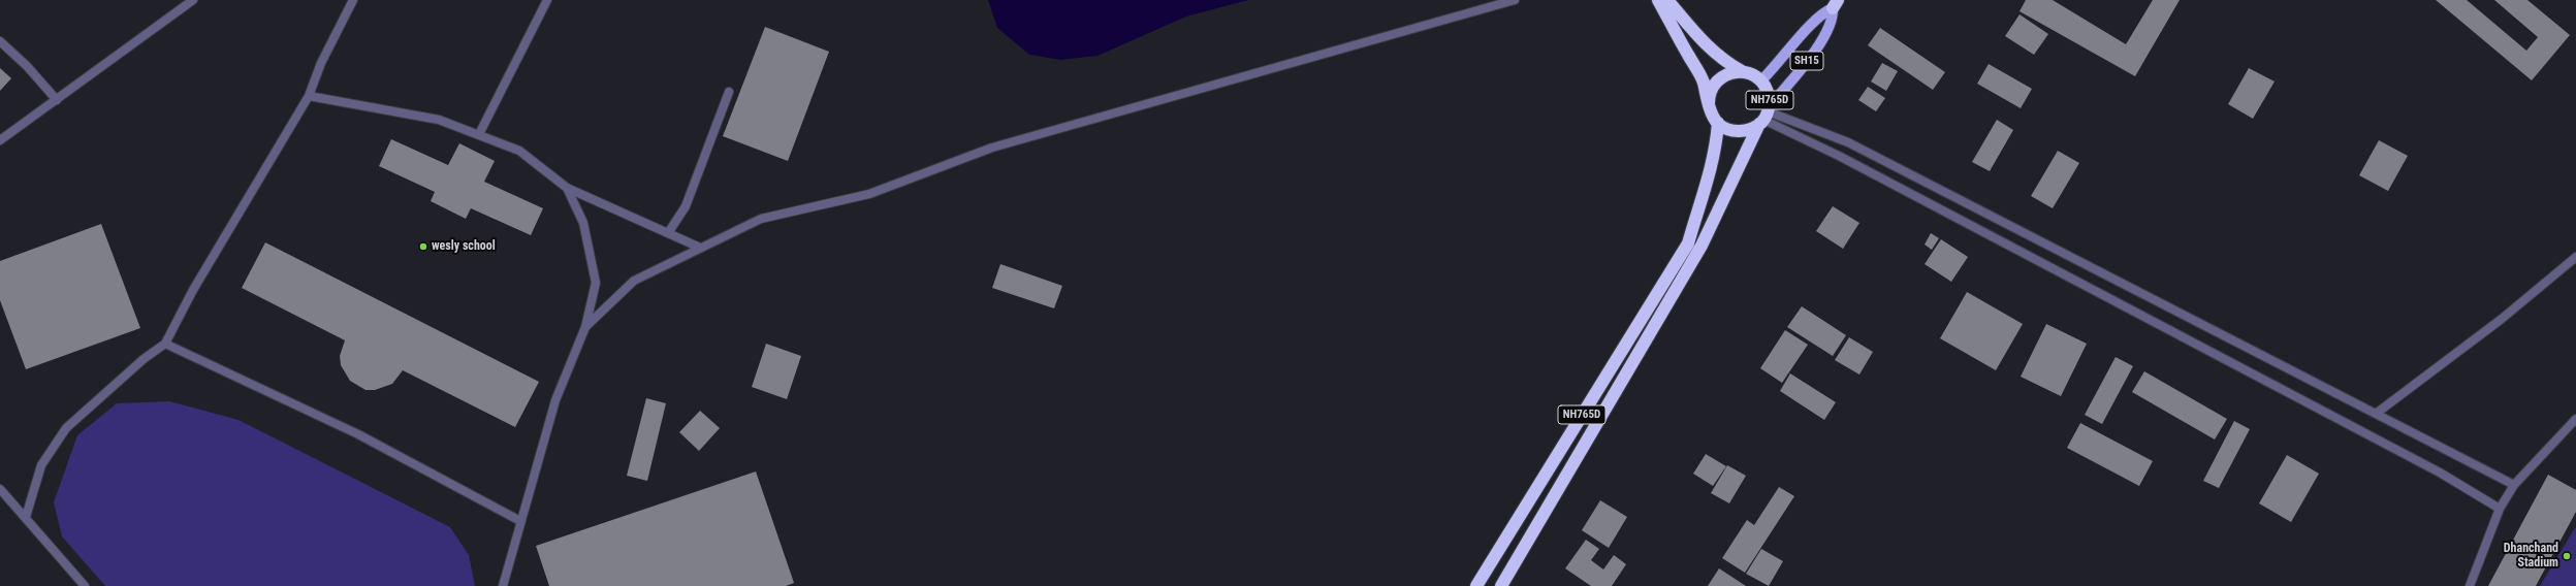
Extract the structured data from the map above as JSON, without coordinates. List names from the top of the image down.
{
  "streets": {
    "highway": ["NH765D"],
    "main road": ["SH15"]
  },
  "crossings": [
    ["SH15", "NH765D"]
  ],
  "places": ["wesly school", "Dhanchand Stadium"]
}
